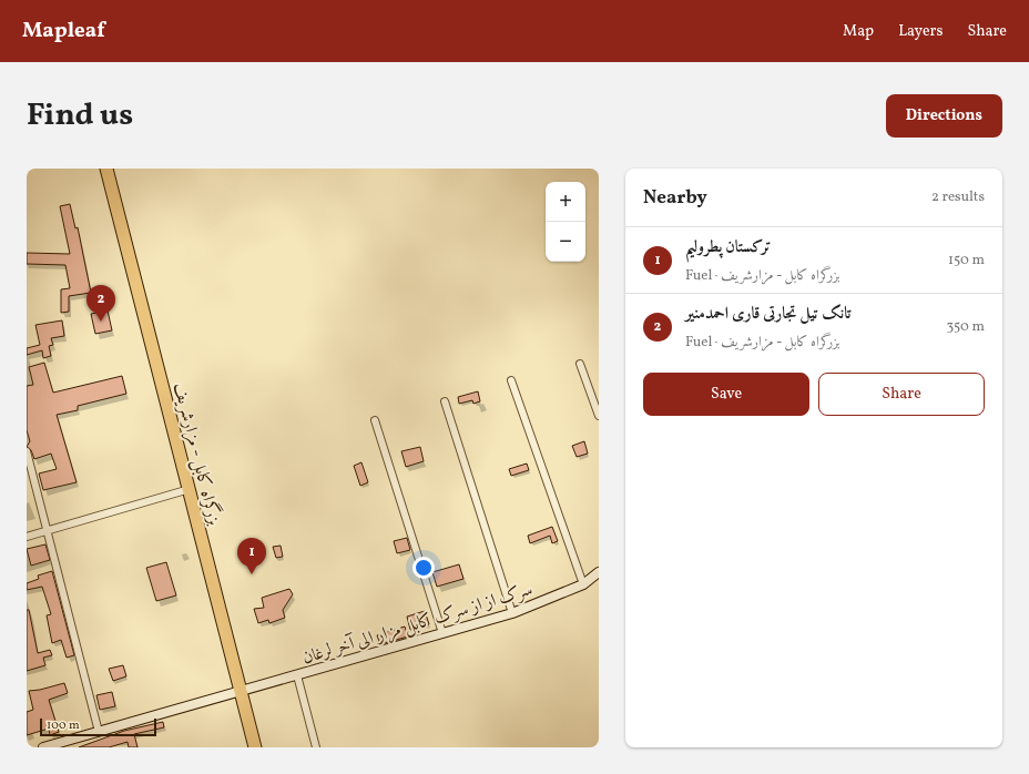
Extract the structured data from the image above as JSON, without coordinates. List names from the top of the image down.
{
  "streets": {
    "highway": ["بزرگراه کابل - مزارشریف"],
    "street": ["سرک از از سرک کابل مزار الی آخر لرغان"]
  },
  "crossings": [
    ["بزرگراه کابل - مزارشریف", "سرک از از سرک کابل مزار الی آخر لرغان"]
  ],
  "scale_bar": "100 m",
  "page": {
    "header": "Mapleaf",
    "nav": ["Map", "Layers", "Share"],
    "title": "Find us",
    "buttons": [
      "Directions",
      ["Save", "Share"]
    ],
    "heading": ["Nearby", "2 results"],
    "map_buttons": ["+", "−"],
    "list": [
      {
        "mark": "1",
        "name": "ترکستان پطرولیم",
        "note": "Fuel · بزرگراه کابل - مزارشریف",
        "value": "150 m"
      },
      {
        "mark": "2",
        "name": "تانک تیل تجارتی قاری احمدمنیر",
        "note": "Fuel · بزرگراه کابل - مزارشریف",
        "value": "350 m"
      }
    ],
    "pins": ["2", "1"],
    "scale": "100 m"
  }
}
